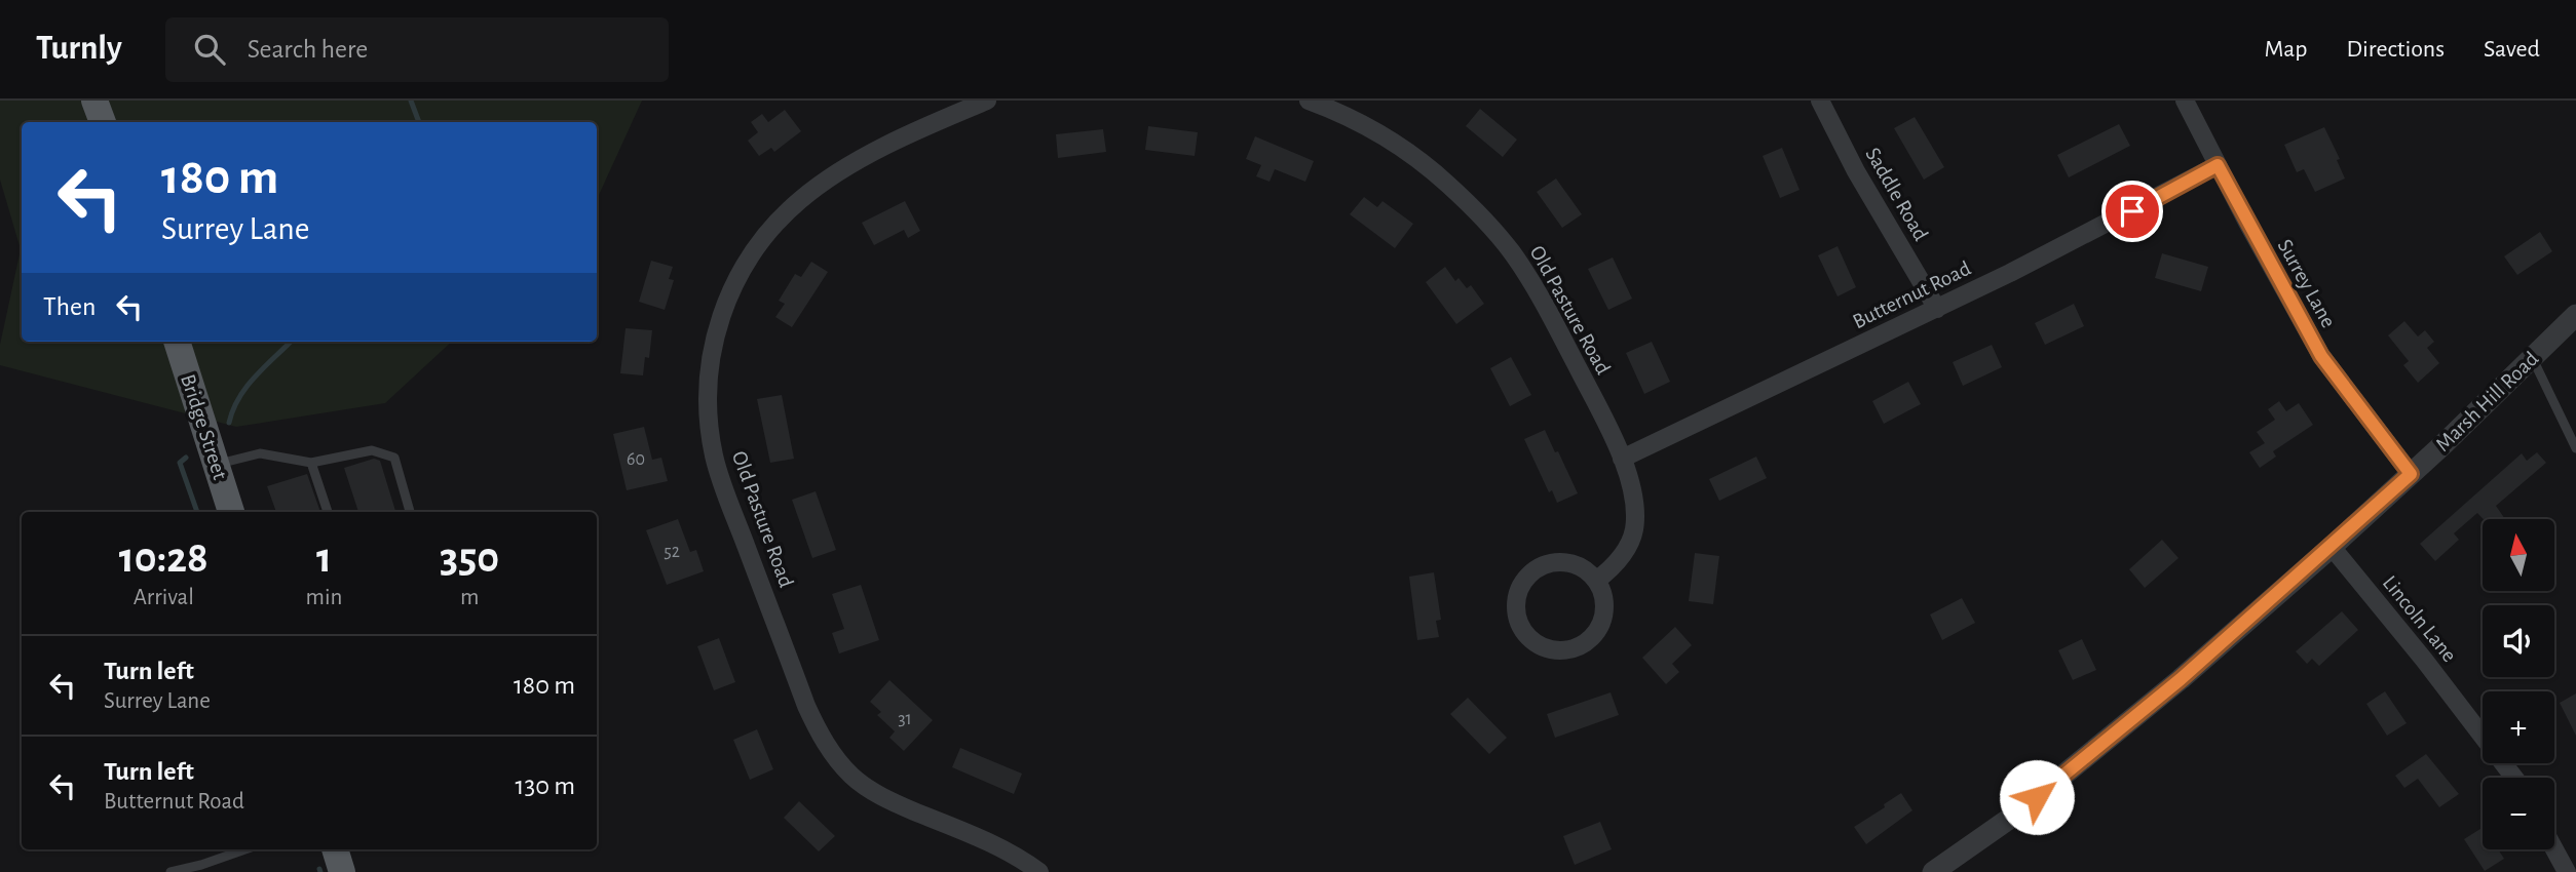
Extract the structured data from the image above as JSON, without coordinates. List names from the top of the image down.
{
  "streets": {
    "main road": ["Bridge Street"],
    "street": [
      "Saddle Road",
      "Surrey Lane",
      "Butternut Road",
      "Old Pasture Road",
      "Marsh Hill Road",
      "Lincoln Lane"
    ]
  },
  "crossings": [
    ["Saddle Road", "Butternut Road"],
    ["Surrey Lane", "Butternut Road"],
    ["Surrey Lane", "Marsh Hill Road"],
    ["Butternut Road", "Old Pasture Road"],
    ["Marsh Hill Road", "Lincoln Lane"]
  ],
  "house_numbers": ["60", "52", "31"],
  "north": "top",
  "page": {
    "header": "Turnly",
    "search": "Search here",
    "nav": ["Map", "Directions", "Saved"],
    "turn": ["180 m", "Surrey Lane"],
    "then": "Then",
    "eta": [
      "10:28",
      "Arrival",
      "1",
      "min",
      "350",
      "m"
    ],
    "map_buttons": ["+", "−"],
    "list": [
      {
        "name": "Turn left",
        "note": "Surrey Lane",
        "value": "180 m"
      },
      {
        "name": "Turn left",
        "note": "Butternut Road",
        "value": "130 m"
      }
    ]
  }
}
